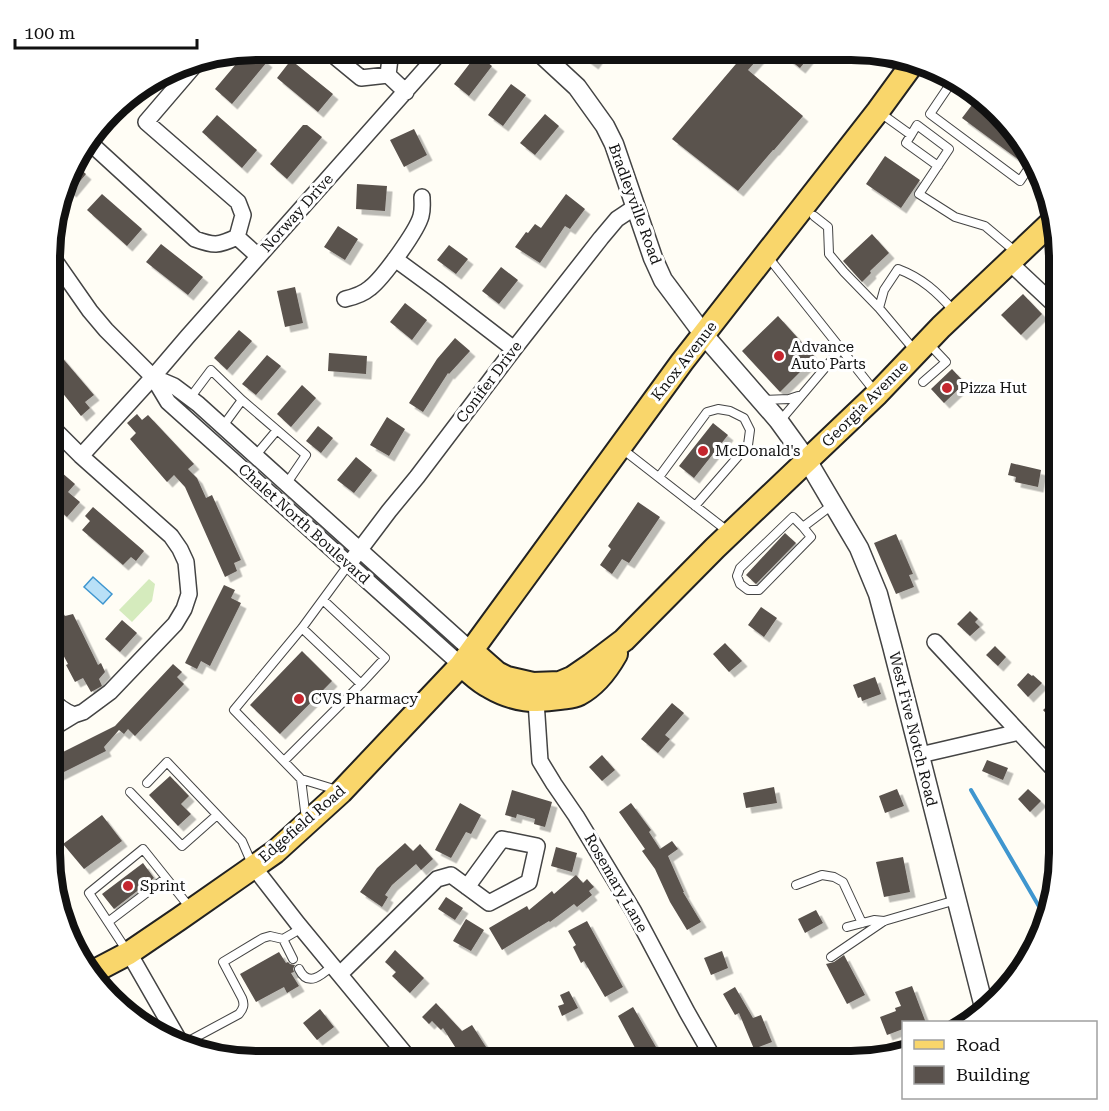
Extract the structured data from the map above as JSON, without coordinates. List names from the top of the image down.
{
  "streets": {
    "main road": ["Knox Avenue", "Georgia Avenue", "Edgefield Road"],
    "street": [
      "Bradleyville Road",
      "Norway Drive",
      "Conifer Drive",
      "Chalet North Boulevard",
      "West Five Notch Road",
      "Rosemary Lane"
    ]
  },
  "crossings": [
    ["Bradleyville Road", "Knox Avenue"],
    ["Bradleyville Road", "Conifer Drive"],
    ["Bradleyville Road", "West Five Notch Road"],
    ["Norway Drive", "Chalet North Boulevard"],
    ["Knox Avenue", "Georgia Avenue"],
    ["Knox Avenue", "Chalet North Boulevard"],
    ["Knox Avenue", "Edgefield Road"],
    ["Conifer Drive", "Chalet North Boulevard"],
    ["Georgia Avenue", "Chalet North Boulevard"],
    ["Georgia Avenue", "West Five Notch Road"],
    ["Georgia Avenue", "Edgefield Road"],
    ["Georgia Avenue", "Rosemary Lane"],
    ["Chalet North Boulevard", "Edgefield Road"]
  ],
  "places": [
    "Advance Auto Parts",
    "Pizza Hut",
    "McDonald's",
    "CVS Pharmacy",
    "Sprint"
  ],
  "legend": ["Road", "Building"],
  "scale_bar": "100 m"
}
